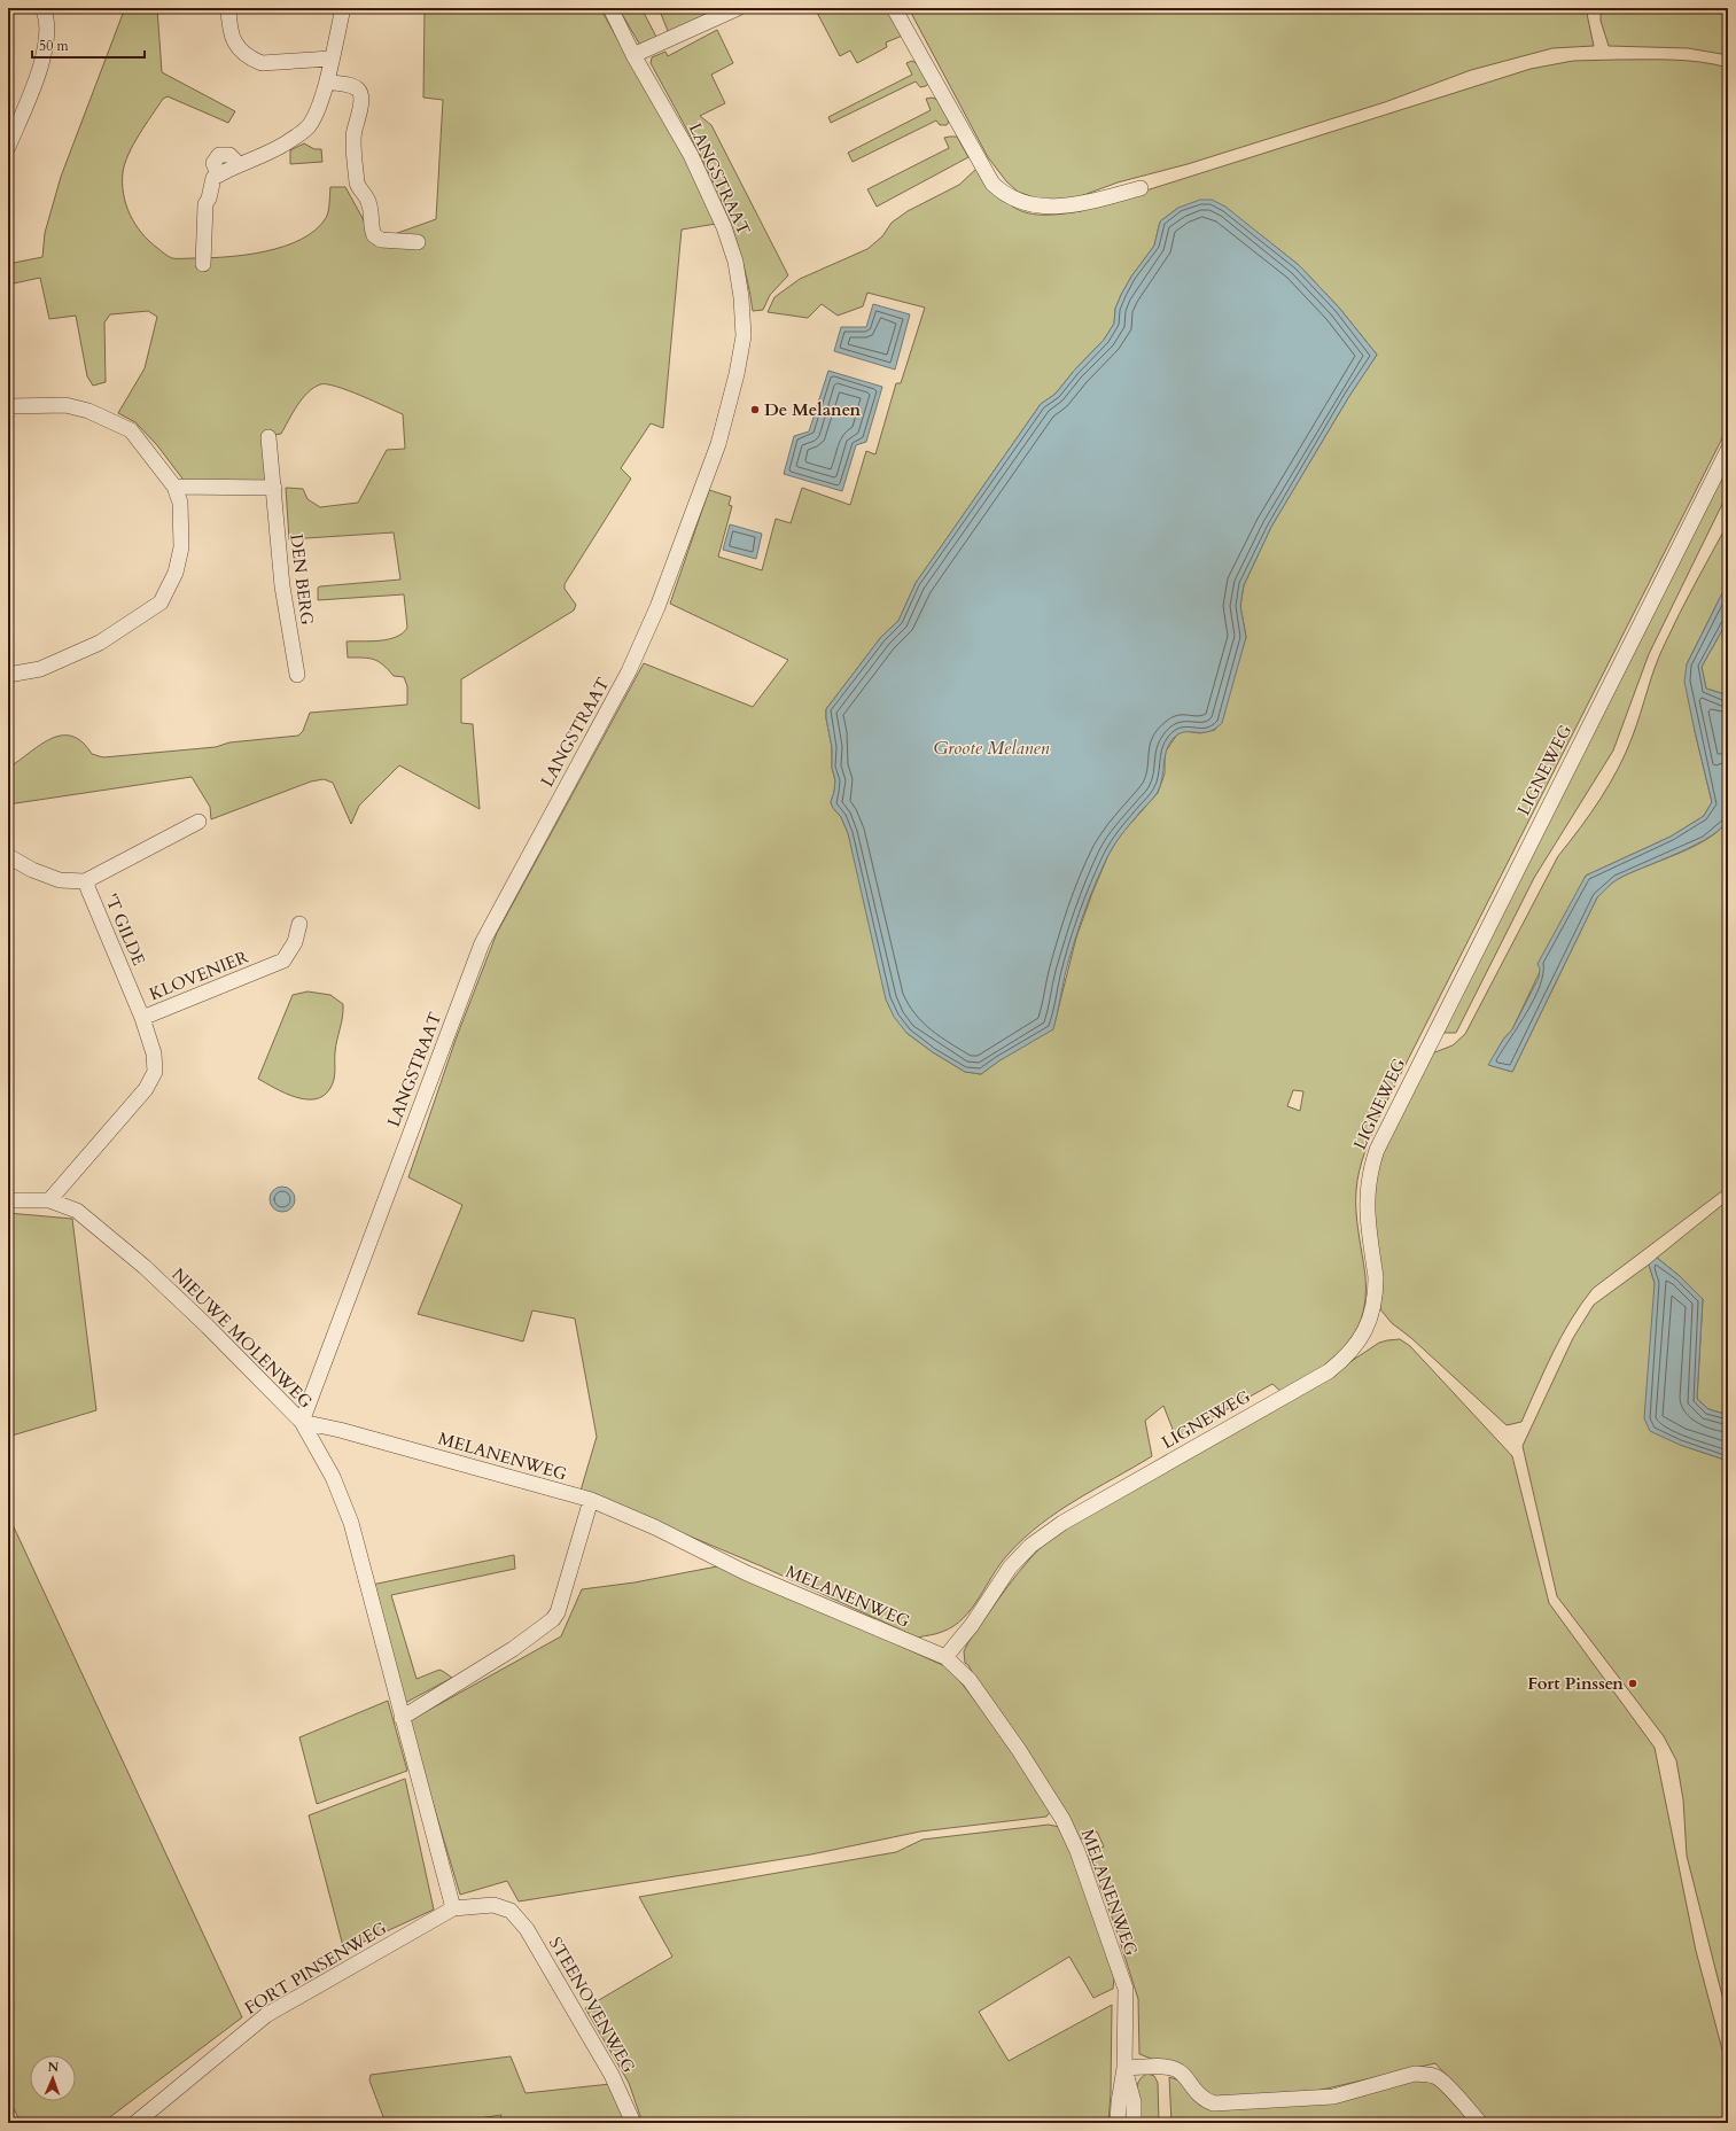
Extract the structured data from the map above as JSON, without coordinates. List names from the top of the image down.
{
  "streets": {
    "street": [
      "LANGSTRAAT",
      "DEN BERG",
      "LIGNEWEG",
      "'T GILDE",
      "KLOVENIER",
      "NIEUWE MOLENWEG",
      "MELANENWEG",
      "FORT PINSENWEG",
      "STEENOVENWEG"
    ]
  },
  "crossings": [
    ["LANGSTRAAT", "NIEUWE MOLENWEG"],
    ["LANGSTRAAT", "MELANENWEG"],
    ["LIGNEWEG", "MELANENWEG"],
    ["'T GILDE", "KLOVENIER"],
    ["KLOVENIER", "NIEUWE MOLENWEG"],
    ["NIEUWE MOLENWEG", "MELANENWEG"],
    ["NIEUWE MOLENWEG", "FORT PINSENWEG"],
    ["FORT PINSENWEG", "STEENOVENWEG"]
  ],
  "water": ["Groote Melanen"],
  "places": ["De Melanen", "Fort Pinssen"],
  "scale_bar": "50 m",
  "north": "top"
}
